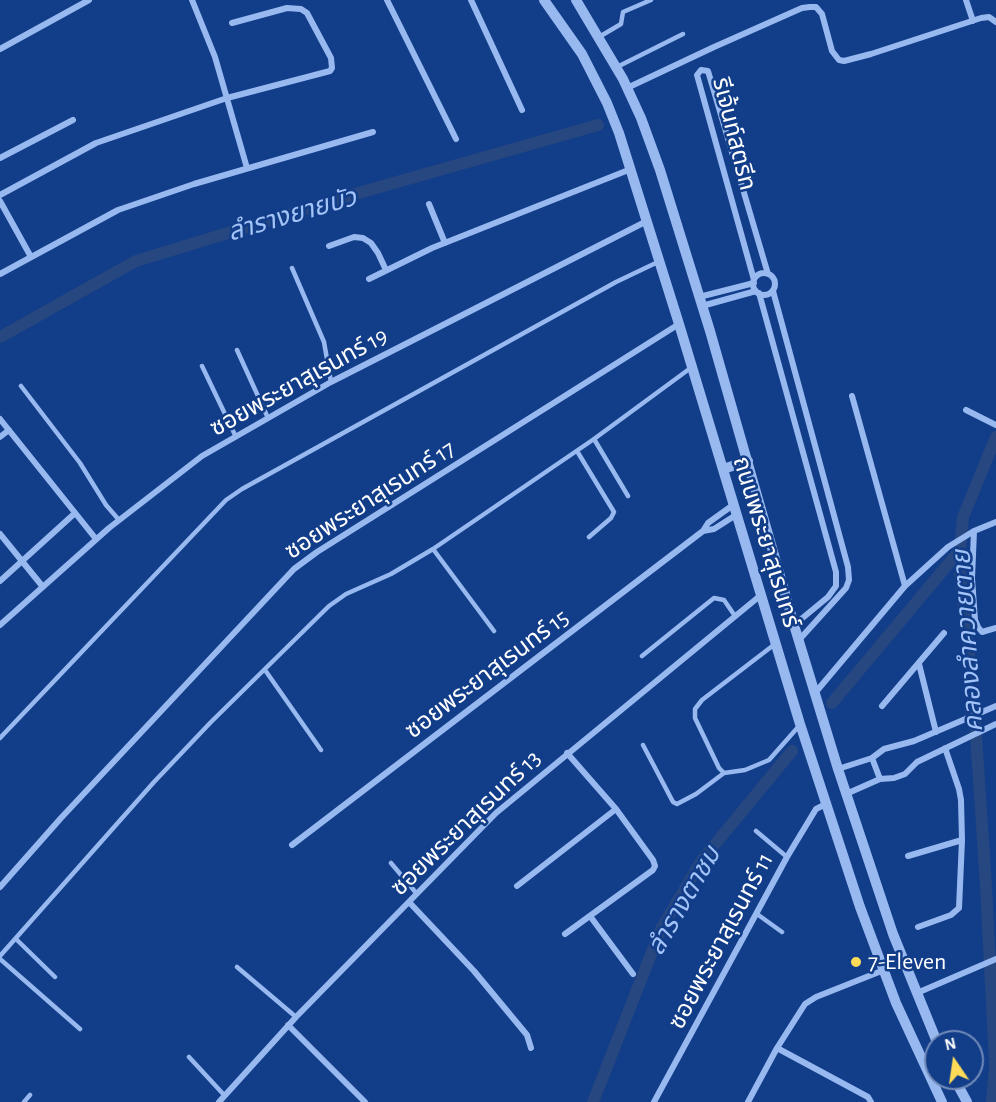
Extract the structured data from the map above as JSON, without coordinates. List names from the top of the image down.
{
  "streets": {
    "street": [
      "รีเจ้นท์สตรีท",
      "ซอยพระยาสุเรนทร์ 19",
      "ซอยพระยาสุเรนทร์ 17",
      "ถนนพระยาสุเรนทร์",
      "ซอยพระยาสุเรนทร์ 15",
      "ซอยพระยาสุเรนทร์ 13",
      "ซอยพระยาสุเรนทร์ 11"
    ]
  },
  "crossings": [
    ["รีเจ้นท์สตรีท", "ถนนพระยาสุเรนทร์"],
    ["ซอยพระยาสุเรนทร์ 19", "ถนนพระยาสุเรนทร์"],
    ["ซอยพระยาสุเรนทร์ 17", "ถนนพระยาสุเรนทร์"],
    ["ถนนพระยาสุเรนทร์", "ซอยพระยาสุเรนทร์ 15"],
    ["ถนนพระยาสุเรนทร์", "ซอยพระยาสุเรนทร์ 13"],
    ["ถนนพระยาสุเรนทร์", "ซอยพระยาสุเรนทร์ 11"]
  ],
  "water": ["ลำรางยายบัว", "คลองลำควายตาย", "ลำรางตาชม"],
  "places": ["7-Eleven"],
  "north": "top"
}
